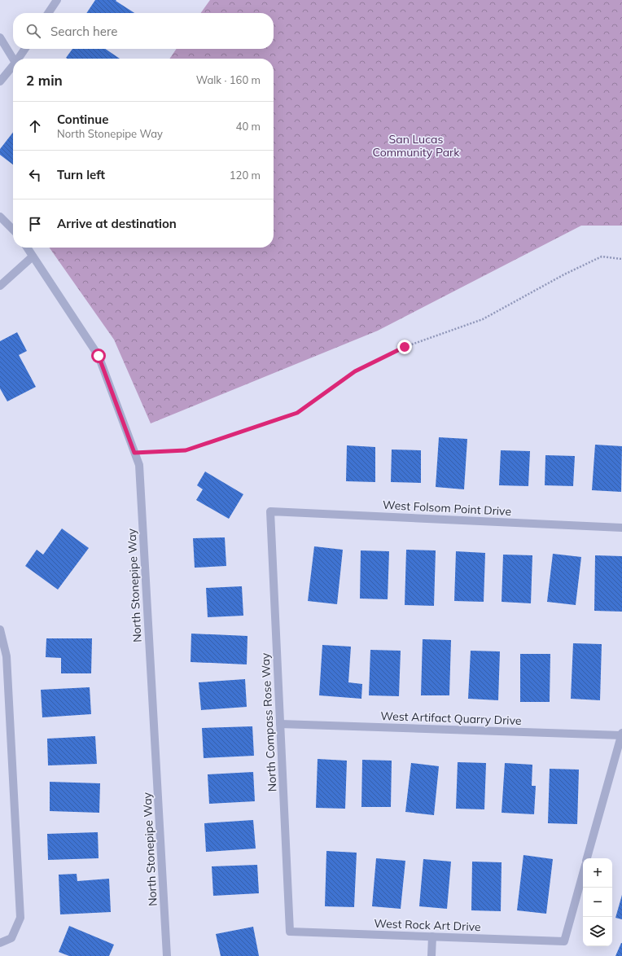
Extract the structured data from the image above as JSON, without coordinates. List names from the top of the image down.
{
  "streets": {
    "street": [
      "West Folsom Point Drive",
      "North Stonepipe Way",
      "West Artifact Quarry Drive",
      "North Compass Rose Way",
      "West Rock Art Drive"
    ]
  },
  "crossings": [
    ["West Folsom Point Drive", "North Compass Rose Way"],
    ["West Artifact Quarry Drive", "North Compass Rose Way"],
    ["North Compass Rose Way", "West Rock Art Drive"]
  ],
  "parks": ["San Lucas Community Park"],
  "page": {
    "search": "Search here",
    "heading": ["2 min", "Walk · 160 m"],
    "list": [
      ["Continue", "North Stonepipe Way", "40 m"],
      ["Turn left", "120 m"],
      "Arrive at destination"
    ],
    "map_buttons": ["+", "−"]
  }
}
